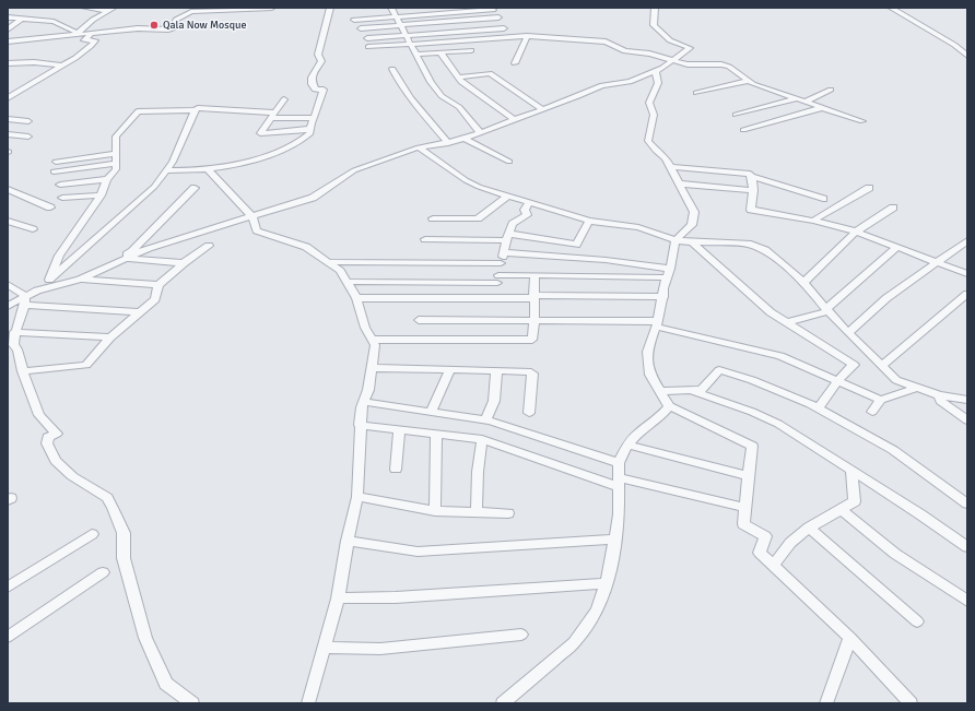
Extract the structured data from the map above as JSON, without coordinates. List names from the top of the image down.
{
  "places": ["Qala Now Mosque"]
}
